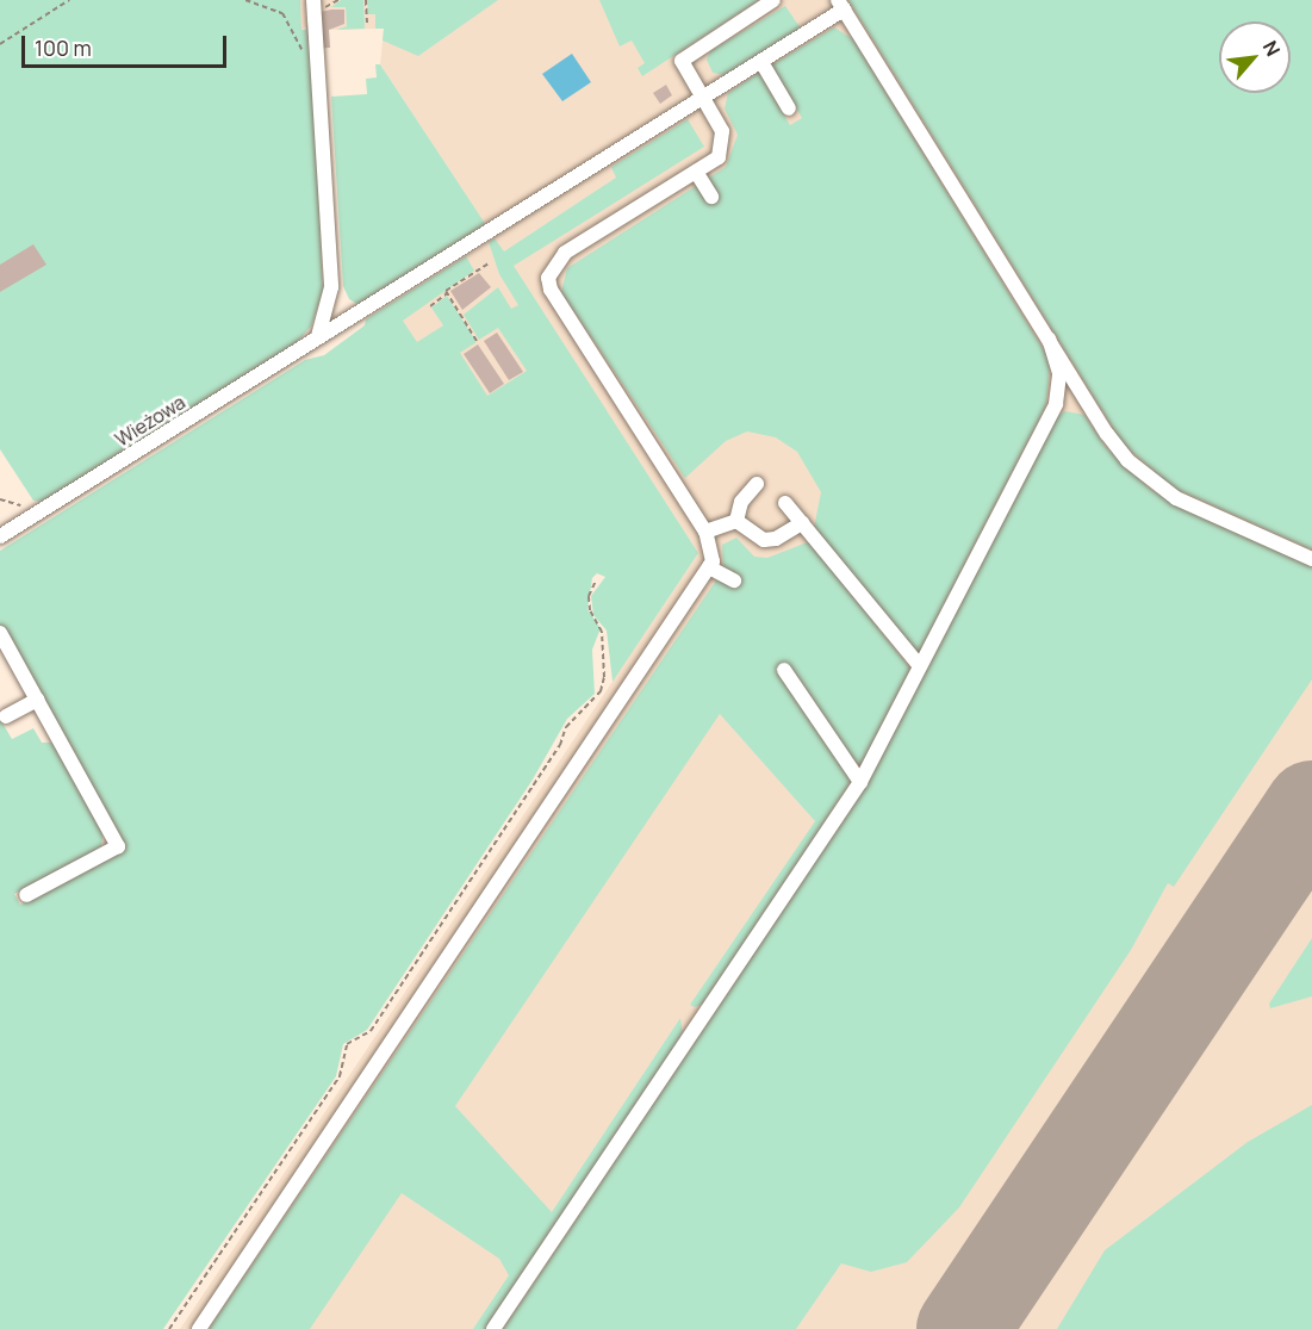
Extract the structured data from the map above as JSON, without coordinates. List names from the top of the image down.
{
  "streets": {
    "lane": ["Wieżowa"]
  },
  "scale_bar": "100 m",
  "north": "top right"
}
